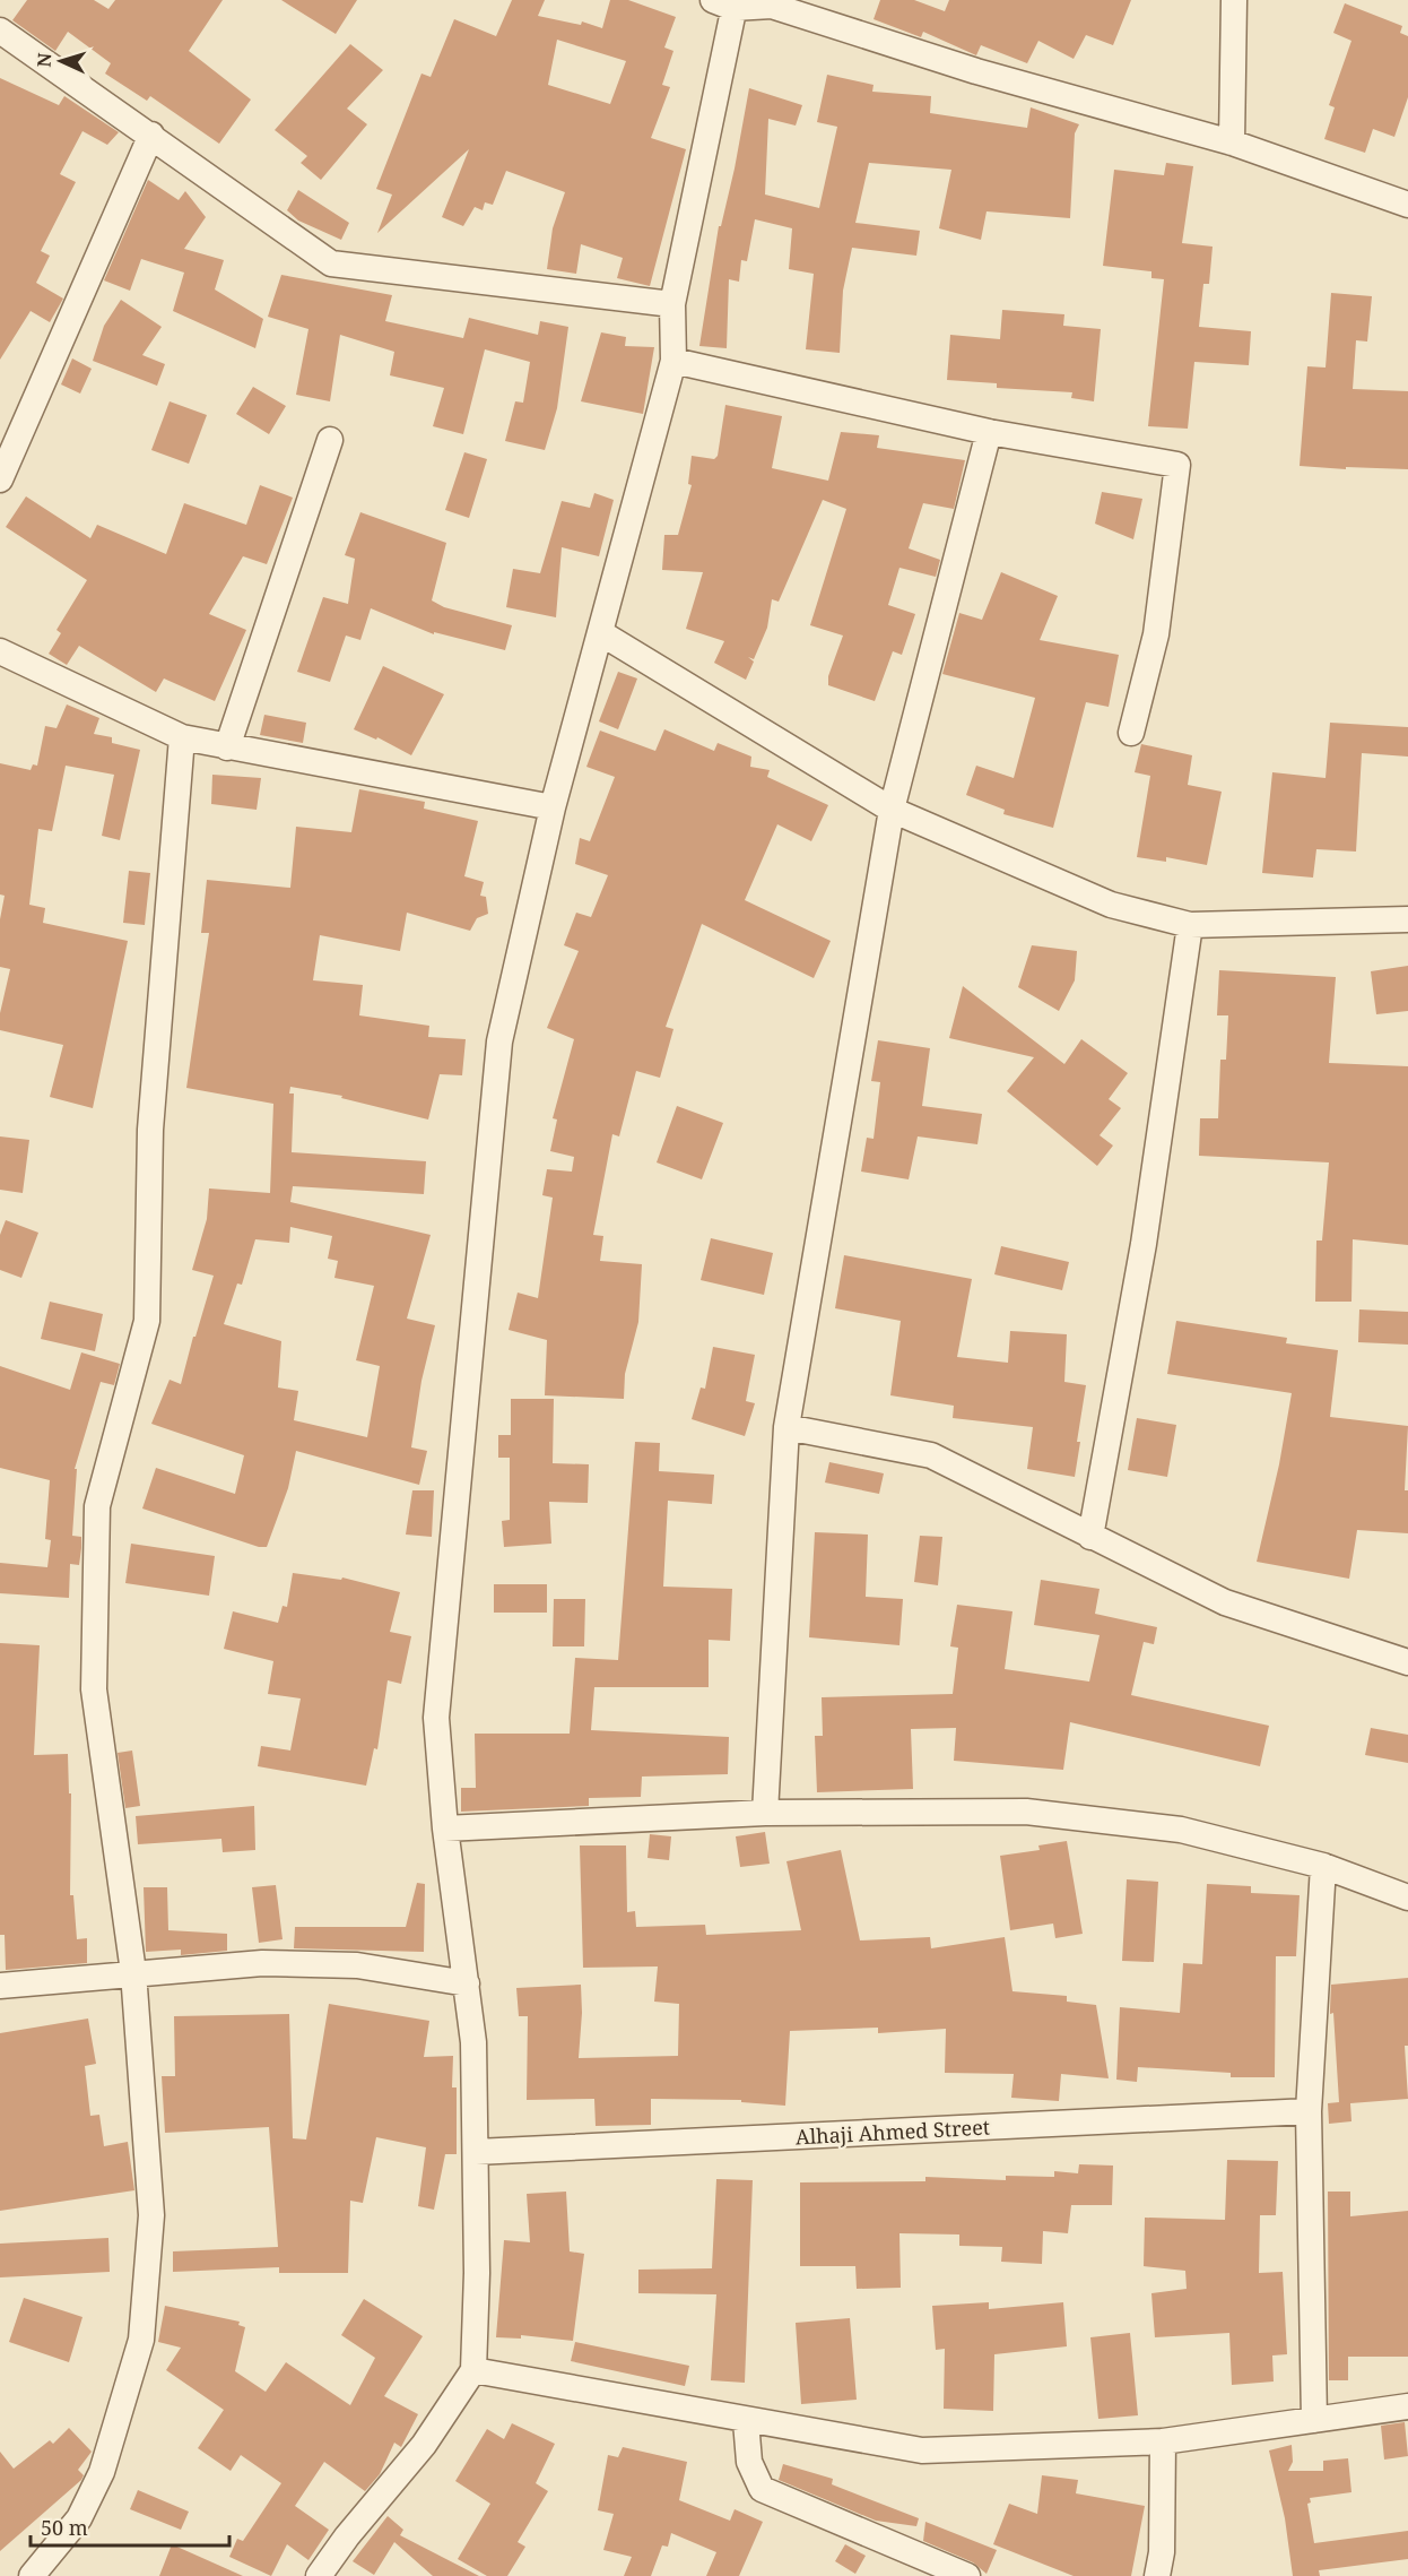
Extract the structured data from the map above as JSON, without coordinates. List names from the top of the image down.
{
  "streets": {
    "street": ["Alhaji Ahmed Street"]
  },
  "scale_bar": "50 m",
  "north": "left"
}
